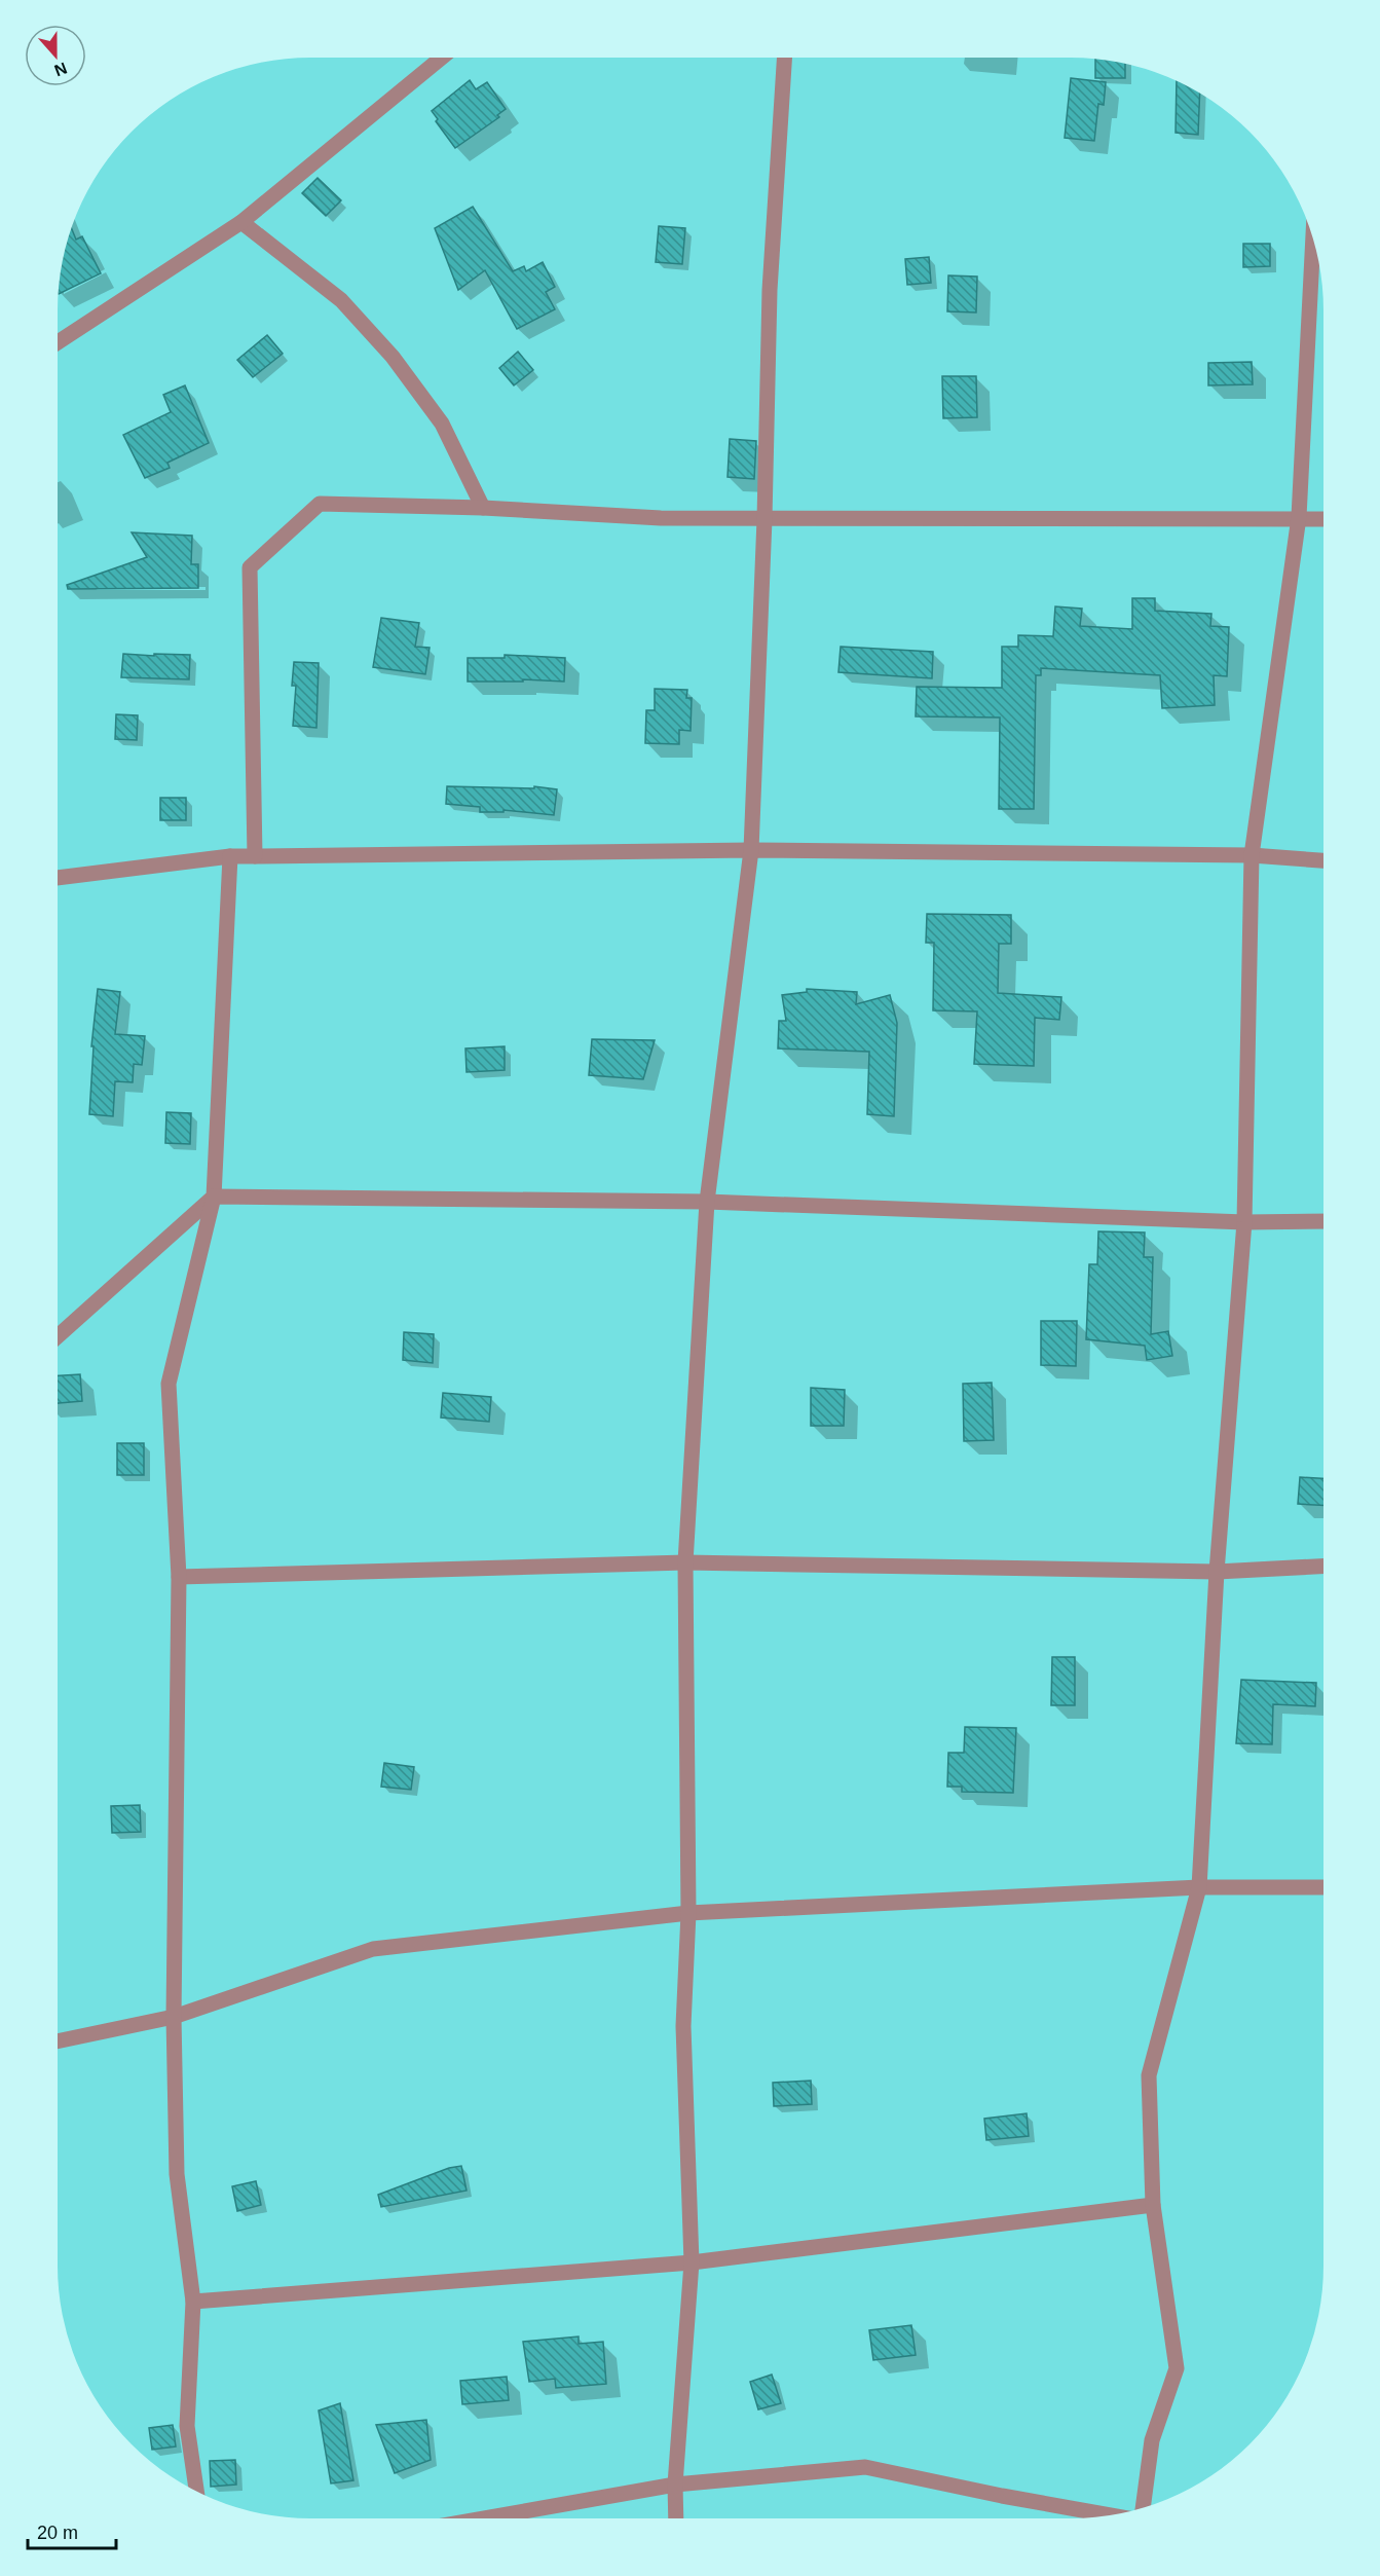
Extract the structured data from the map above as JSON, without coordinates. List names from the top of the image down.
{
  "scale_bar": "20 m",
  "north": "bottom"
}
